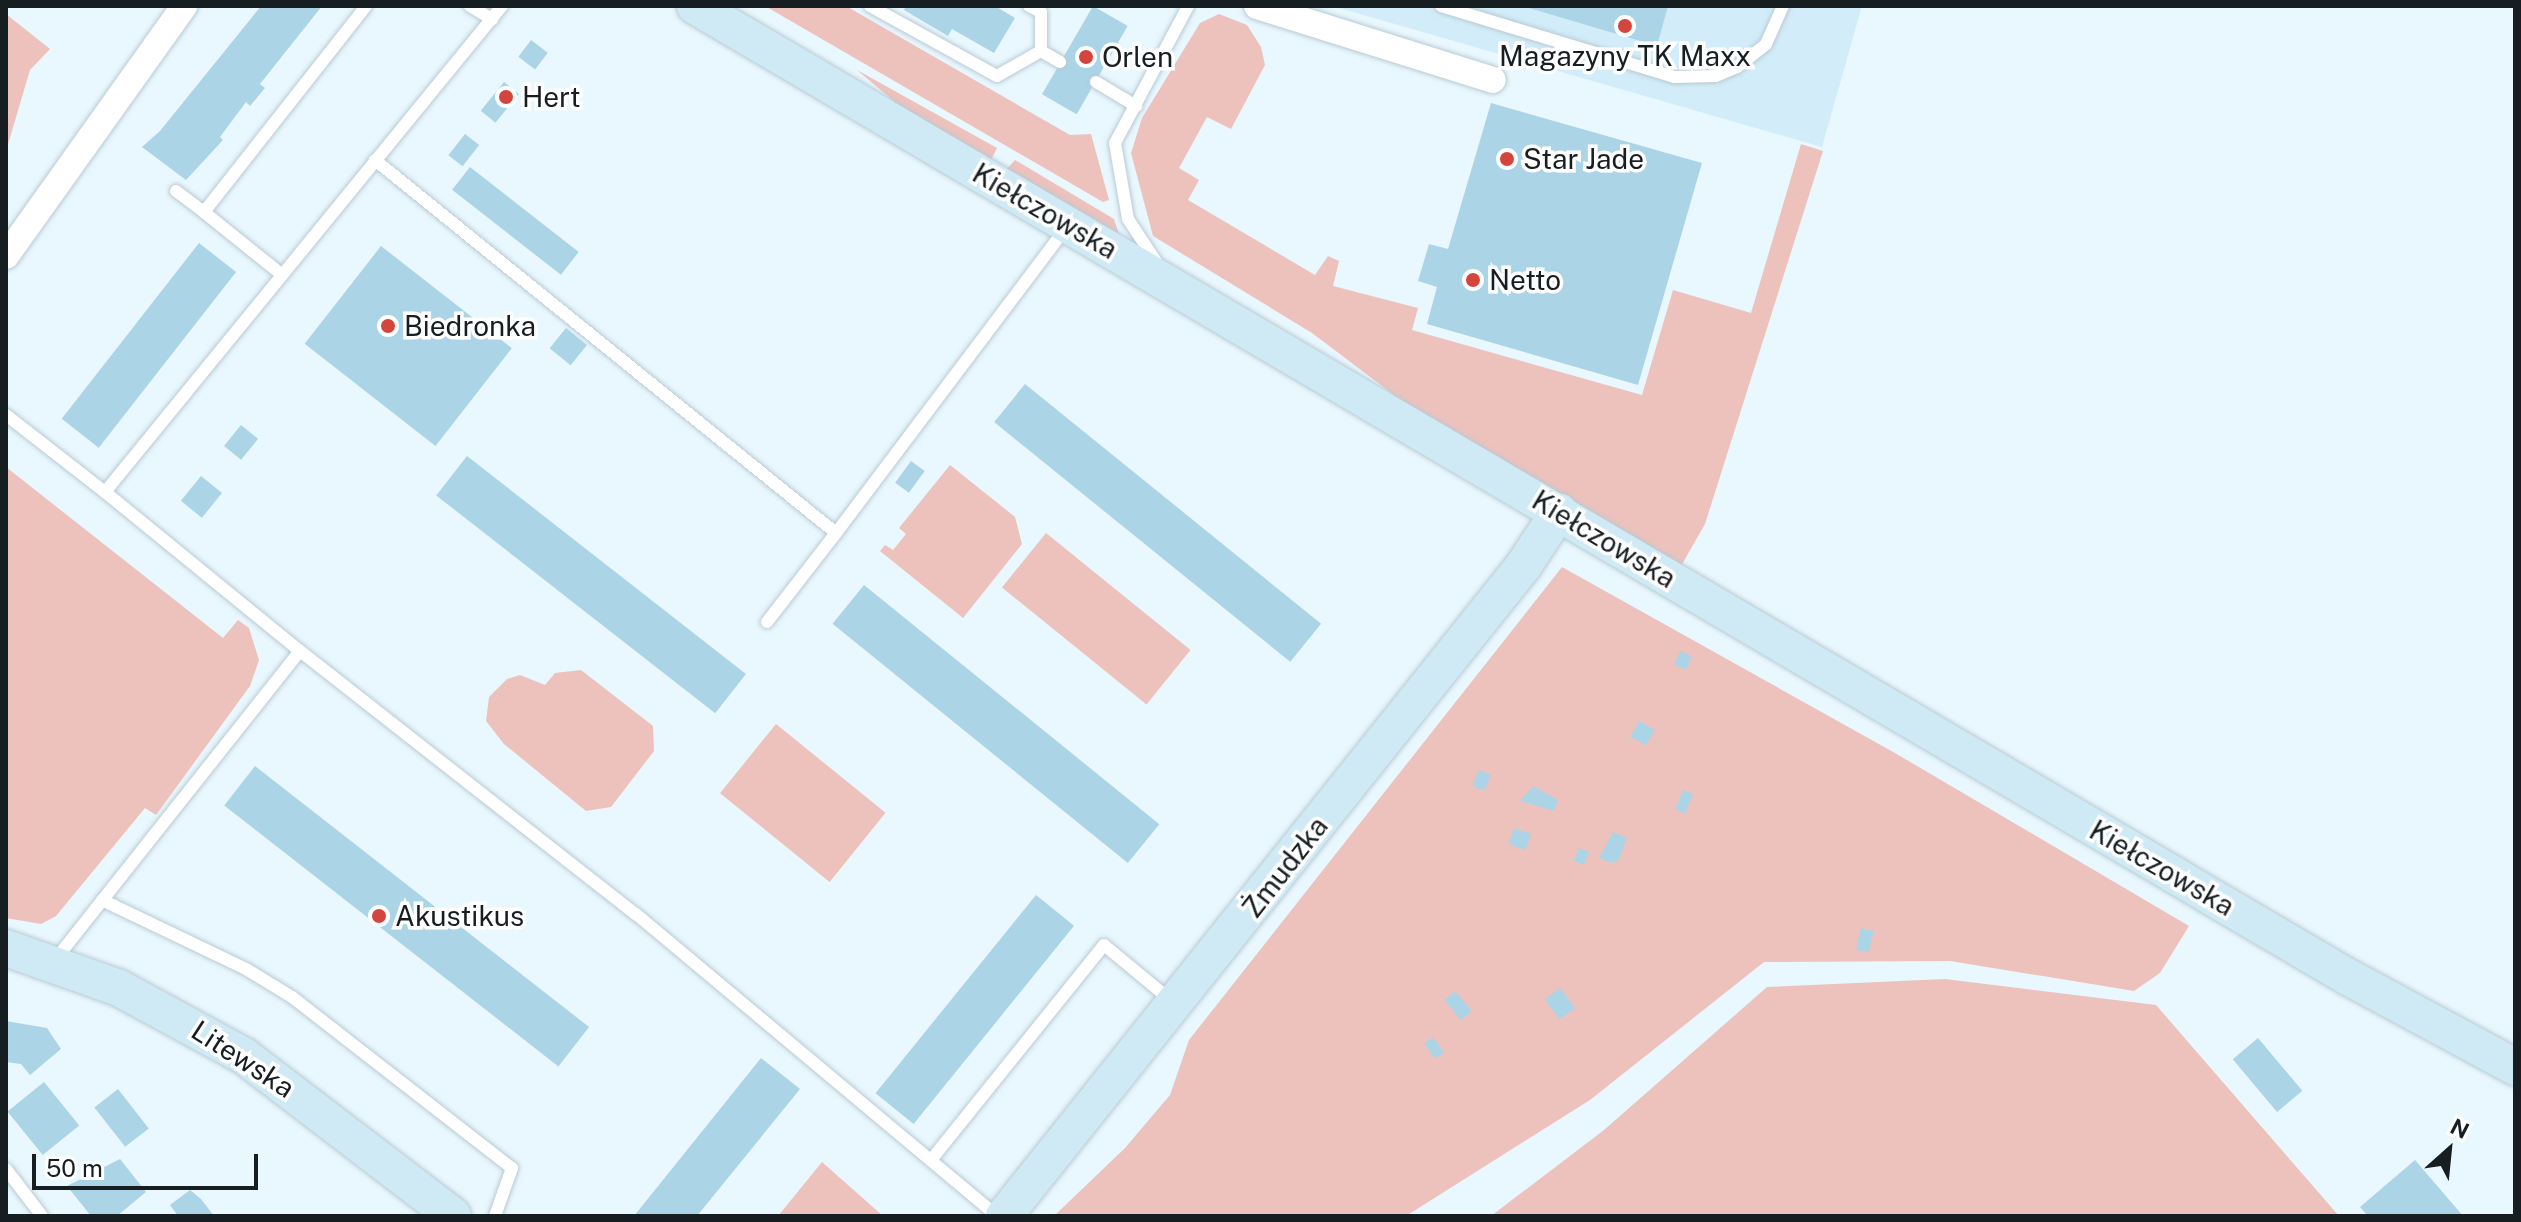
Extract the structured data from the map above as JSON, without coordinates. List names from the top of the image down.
{
  "streets": {
    "street": ["Kiełczowska", "Żmudzka", "Litewska"]
  },
  "crossings": [
    ["Kiełczowska", "Żmudzka"]
  ],
  "places": [
    "Magazyny TK Maxx",
    "Orlen",
    "Hert",
    "Star Jade",
    "Netto",
    "Biedronka",
    "Akustikus"
  ],
  "scale_bar": "50 m",
  "north": "top right"
}
